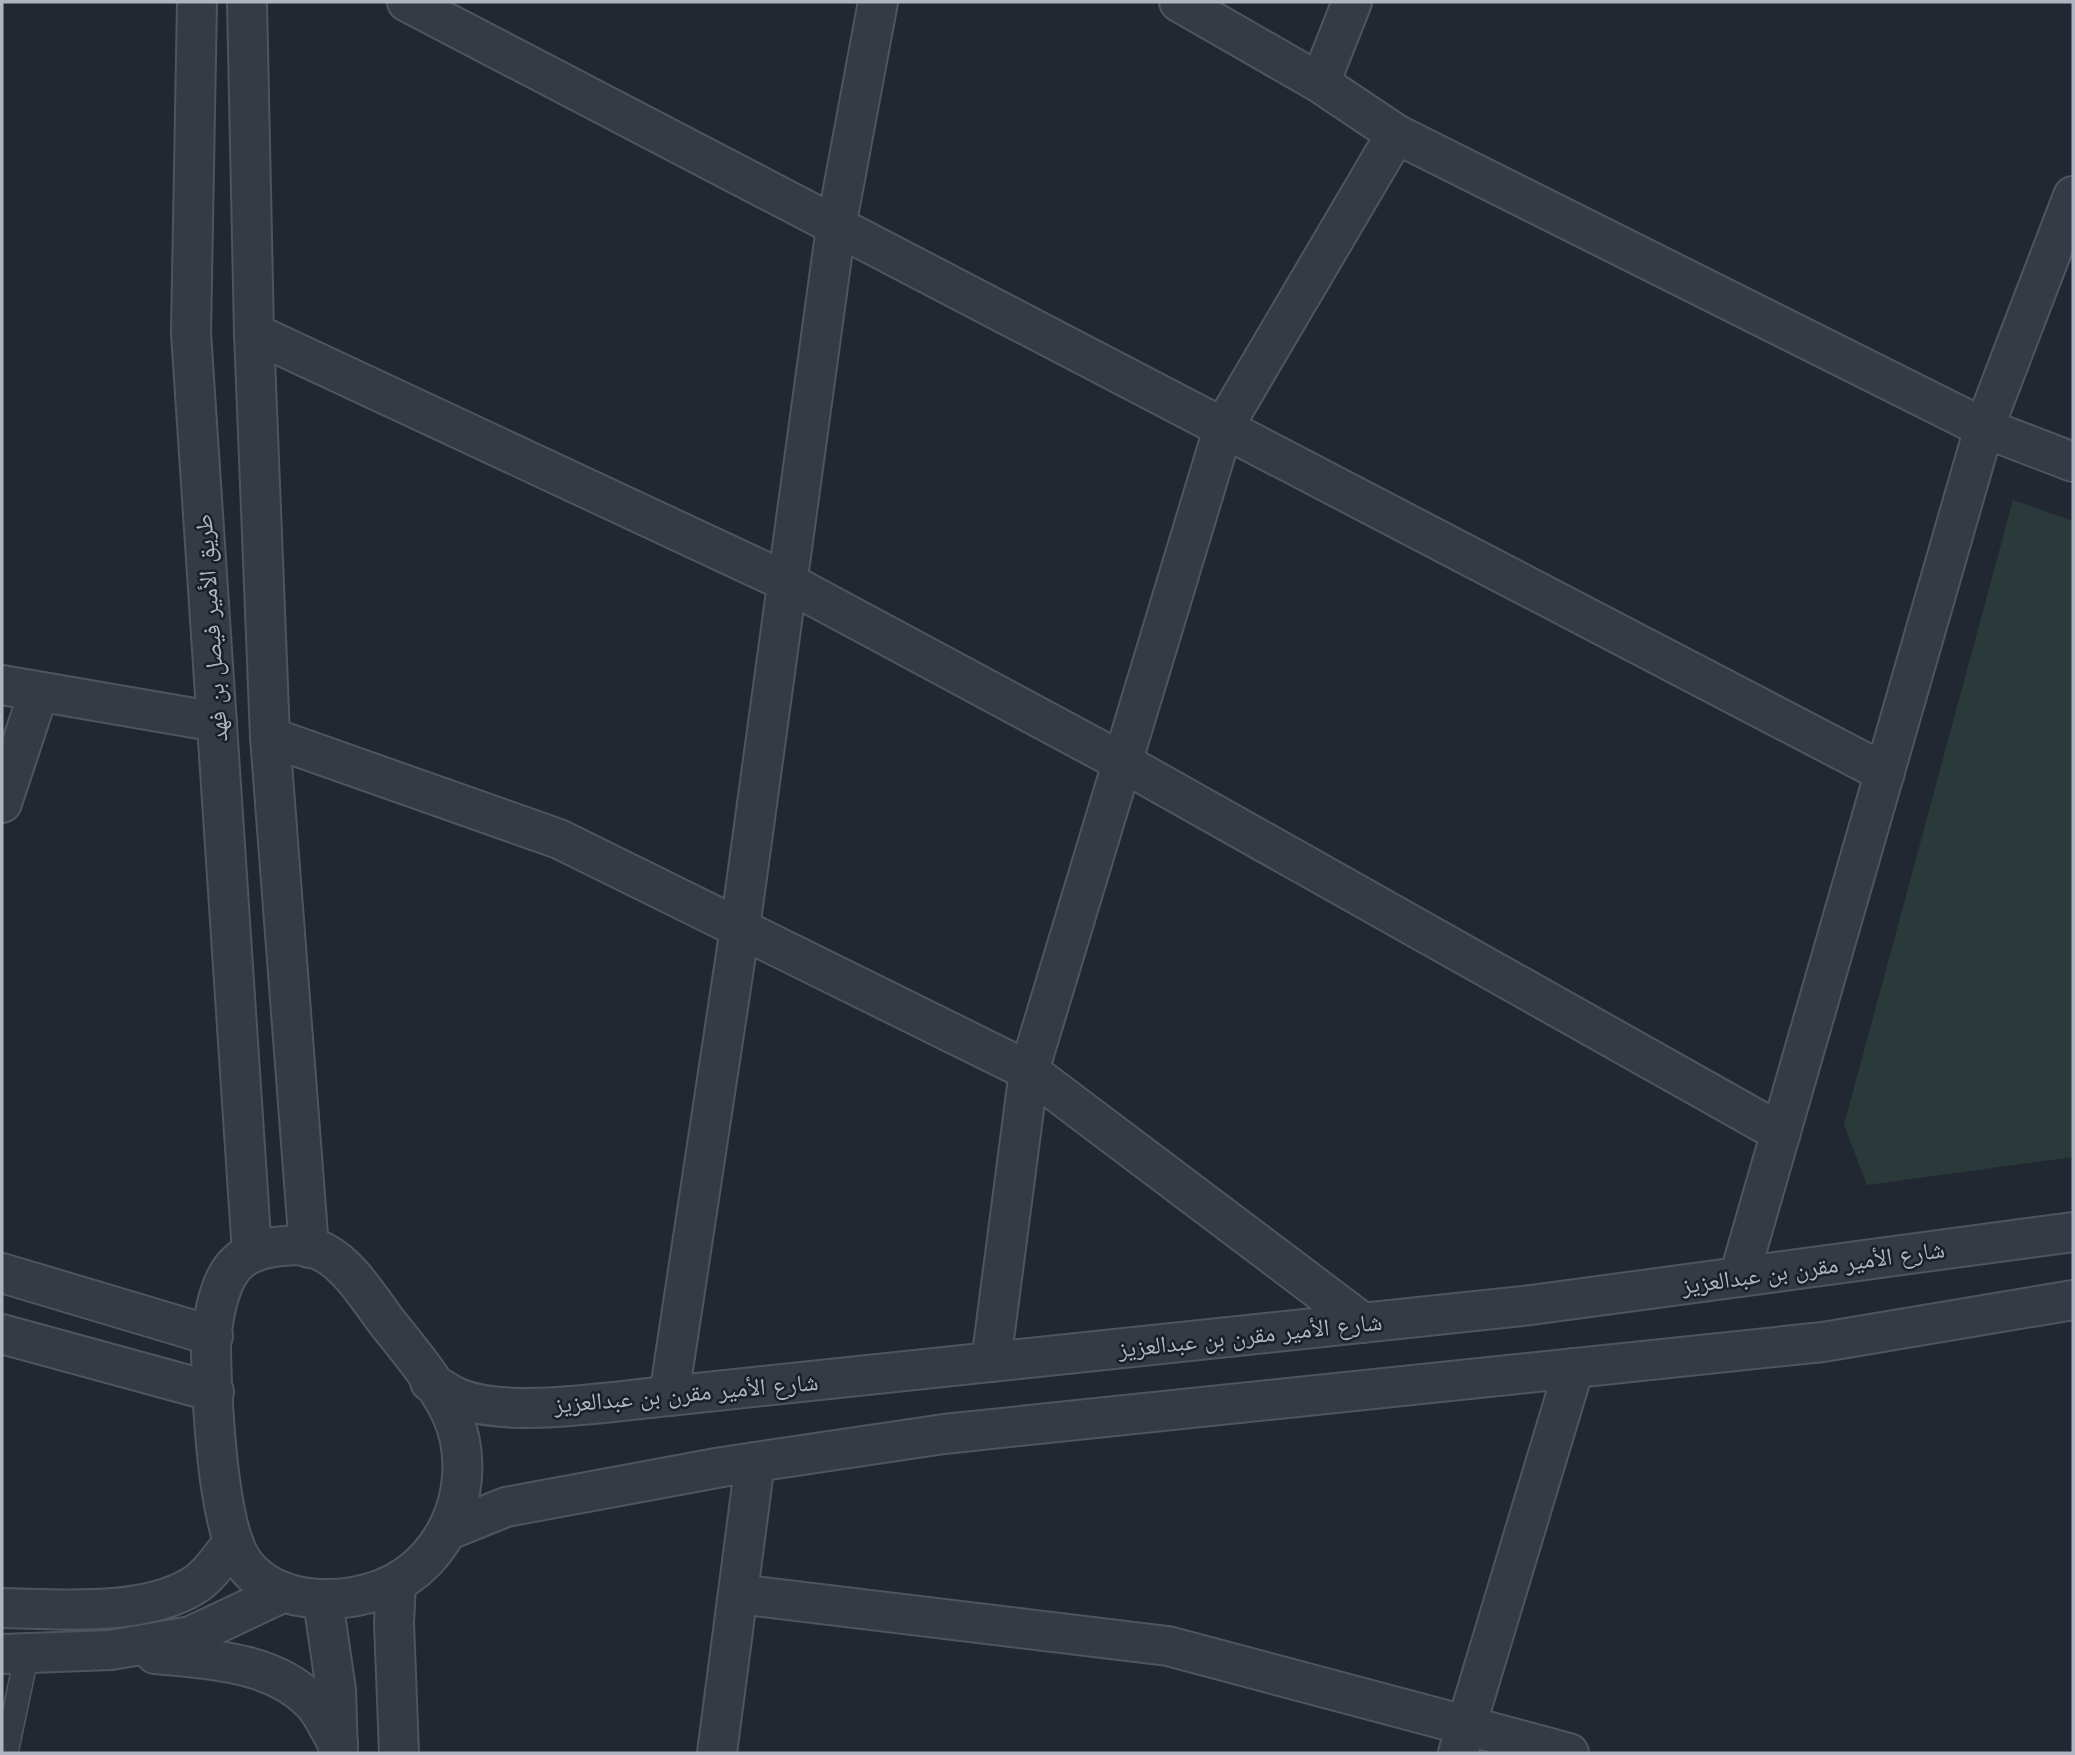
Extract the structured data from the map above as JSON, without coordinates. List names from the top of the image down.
{
  "streets": {
    "street": ["طريق الأمير فيصل بن فهد", "شارع الأمير مقرن بن عبدالعزيز"]
  }
}
